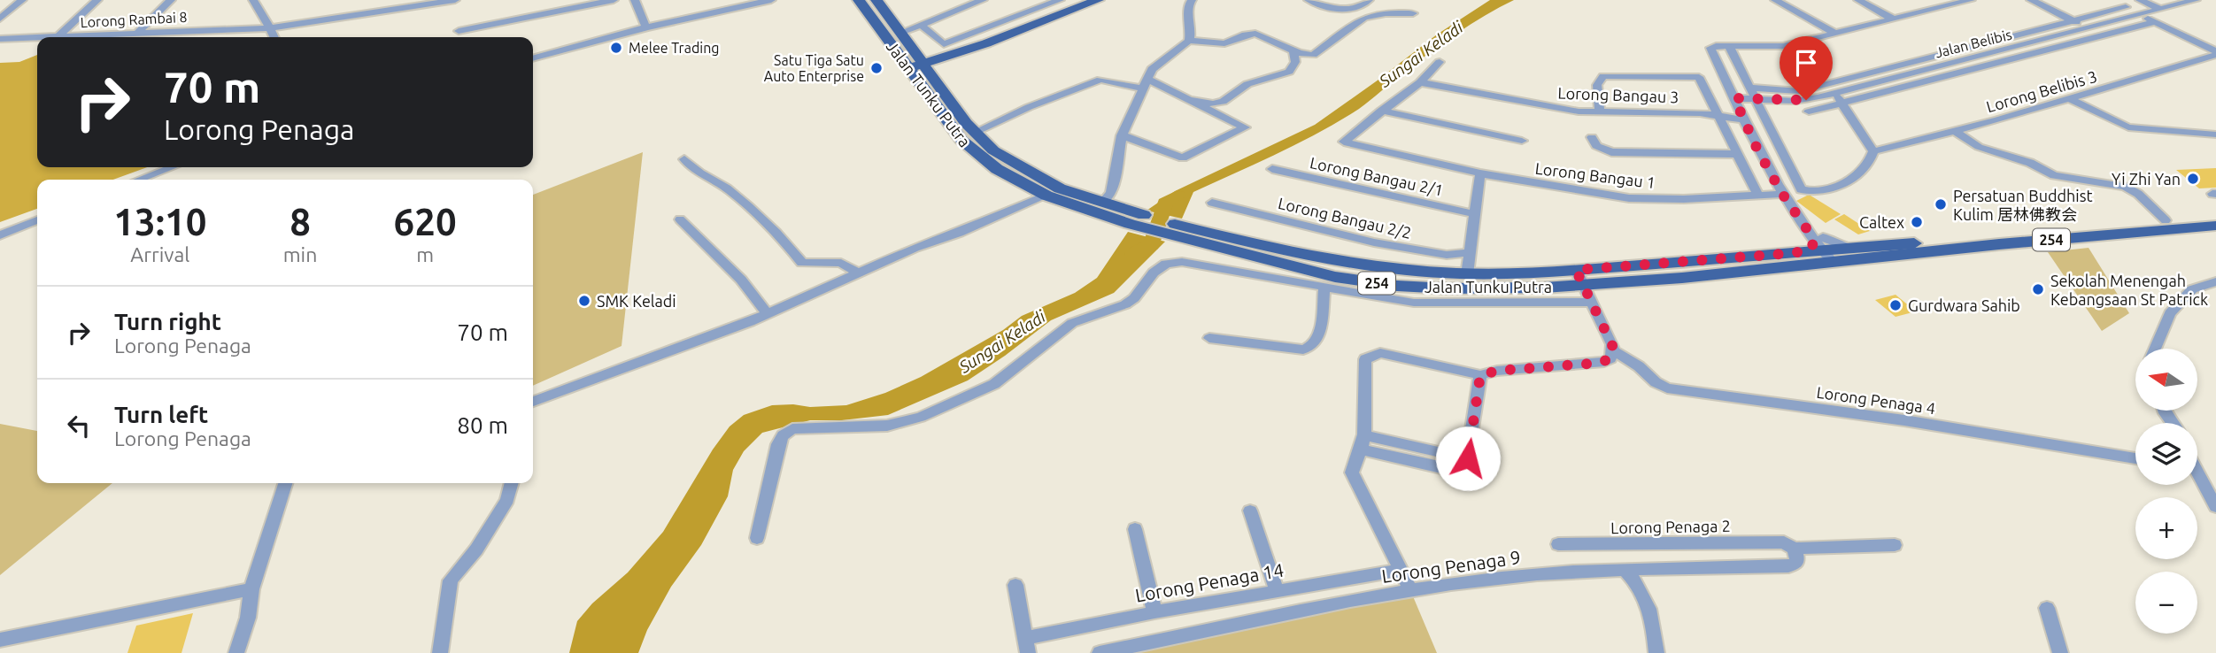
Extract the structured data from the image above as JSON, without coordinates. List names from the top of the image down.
{
  "streets": {
    "main road": ["Jalan Tunku Putra", "254"],
    "street": [
      "Lorong Rambai 8",
      "Jalan Belibis",
      "Lorong Belibis 3",
      "Lorong Bangau 3",
      "Lorong Bangau 1",
      "Lorong Bangau 2/1",
      "Lorong Bangau 2/2",
      "Lorong Penaga 4",
      "Lorong Penaga 2",
      "Lorong Penaga 9",
      "Lorong Penaga 14"
    ]
  },
  "crossings": [
    ["Lorong Penaga 2", "Lorong Penaga 9"]
  ],
  "water": ["Sungai Keladi"],
  "places": [
    "Melee Trading",
    "Satu Tiga Satu Auto Enterprise",
    "Yi Zhi Yan",
    "Persatuan Buddhist Kulim 居林佛教会",
    "Caltex",
    "Sekolah Menengah Kebangsaan St Patrick",
    "SMK Keladi",
    "Gurdwara Sahib"
  ],
  "north": "left",
  "page": {
    "turn": ["70 m", "Lorong Penaga"],
    "eta": [
      "13:10",
      "Arrival",
      "8",
      "min",
      "620",
      "m"
    ],
    "list": [
      {
        "name": "Turn right",
        "note": "Lorong Penaga",
        "value": "70 m"
      },
      {
        "name": "Turn left",
        "note": "Lorong Penaga",
        "value": "80 m"
      }
    ],
    "map_buttons": ["+", "−"]
  }
}
